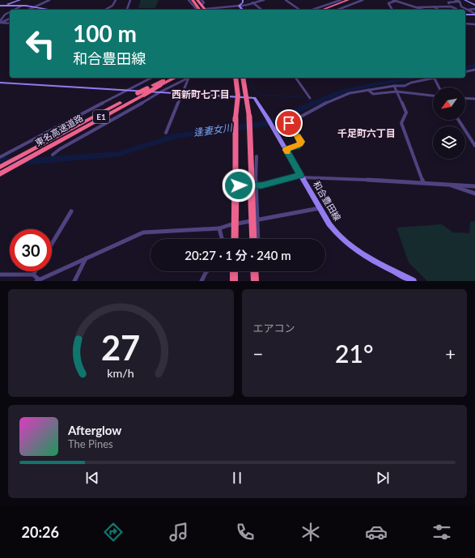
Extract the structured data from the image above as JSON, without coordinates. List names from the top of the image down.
{
  "streets": {
    "highway": ["E1", "東名高速道路"],
    "main road": ["和合豊田線"]
  },
  "districts": ["西新町七丁目", "千足町六丁目"],
  "water": ["逢妻女川"],
  "north": "bottom left",
  "page": {
    "turn": ["100 m", "和合豊田線"],
    "limit": "30",
    "trip": "20:27 · 1 分 · 240 m",
    "tile": "エアコン",
    "heat": ["−", "21°", "+"],
    "song": ["Afterglow", "The Pines"],
    "tabs": "20:26",
    "gauge": ["27", "km/h"]
  }
}
